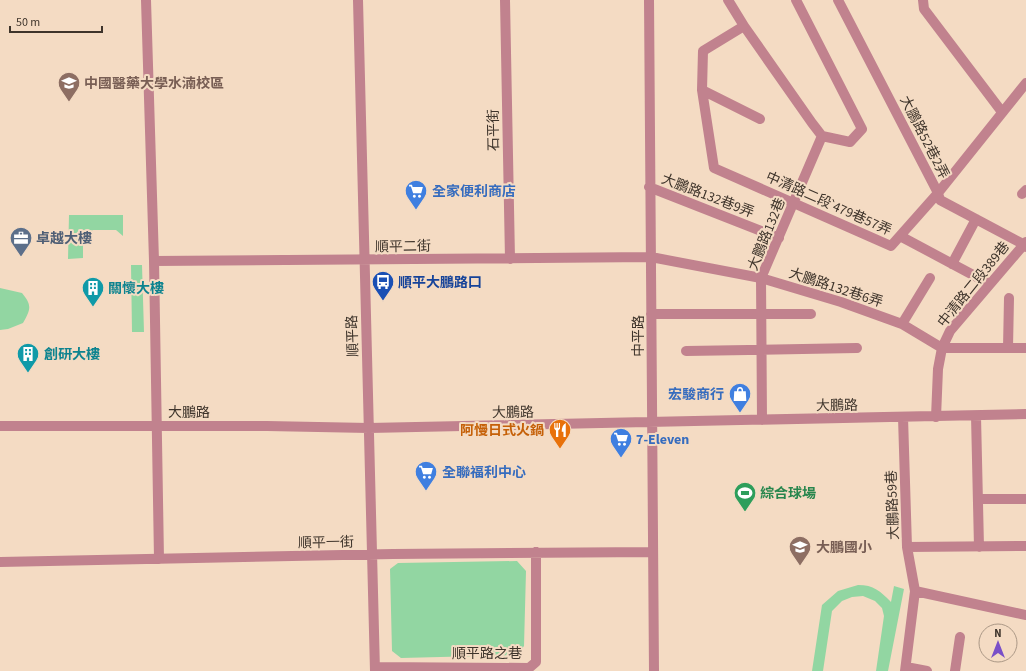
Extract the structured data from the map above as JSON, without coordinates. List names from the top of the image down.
{
  "streets": {
    "street": [
      "石平街",
      "大鵬路52巷2弄",
      "大鵬路132巷9弄",
      "中清路二段ˋ479巷57弄",
      "大鵬路132巷",
      "順平二街",
      "中清路二段389巷",
      "大鵬路132巷6弄",
      "順平路",
      "中平路",
      "大鵬路",
      "大鵬路59巷",
      "順平一街",
      "順平路之巷"
    ]
  },
  "crossings": [
    ["石平街", "順平二街"],
    ["大鵬路52巷2弄", "中清路二段ˋ479巷57弄"],
    ["大鵬路52巷2弄", "中清路二段389巷"],
    ["大鵬路132巷9弄", "大鵬路132巷"],
    ["大鵬路132巷9弄", "中平路"],
    ["中清路二段ˋ479巷57弄", "大鵬路132巷"],
    ["大鵬路132巷", "大鵬路132巷6弄"],
    ["大鵬路132巷", "大鵬路"],
    ["順平二街", "大鵬路132巷6弄"],
    ["順平二街", "順平路"],
    ["順平二街", "中平路"],
    ["中清路二段389巷", "大鵬路132巷6弄"],
    ["中清路二段389巷", "大鵬路"],
    ["大鵬路132巷6弄", "中平路"],
    ["順平路", "大鵬路"],
    ["順平路", "順平一街"],
    ["順平路", "順平路之巷"],
    ["中平路", "大鵬路"],
    ["中平路", "順平一街"],
    ["大鵬路", "大鵬路59巷"],
    ["順平一街", "順平路之巷"]
  ],
  "places": {
    "school or university": ["中國醫藥大學水湳校區", "大鵬國小"],
    "supermarket": ["全家便利商店", "7-Eleven", "全聯福利中心"],
    "office": ["卓越大樓"],
    "bus stop": ["順平大鵬路口"],
    "building": ["關懷大樓", "創研大樓"],
    "shop": ["宏駿商行"],
    "restaurant": ["阿慢日式火鍋"],
    "sports": ["綜合球場"]
  },
  "scale_bar": "50 m",
  "north": "top"
}
